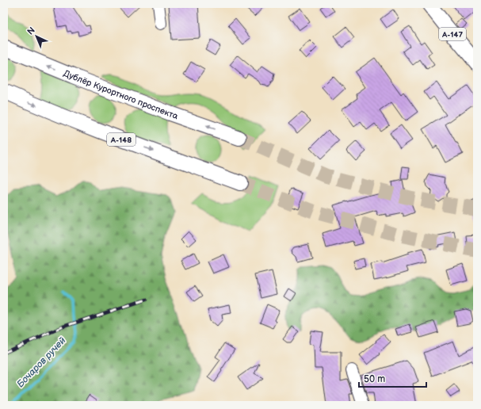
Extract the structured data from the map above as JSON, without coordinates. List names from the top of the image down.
{
  "streets": {
    "main road": ["А-147", "Дублёр Курортного проспекта", "А-148"]
  },
  "water": ["Бочаров ручей"],
  "scale_bar": "50 m",
  "north": "top left"
}
